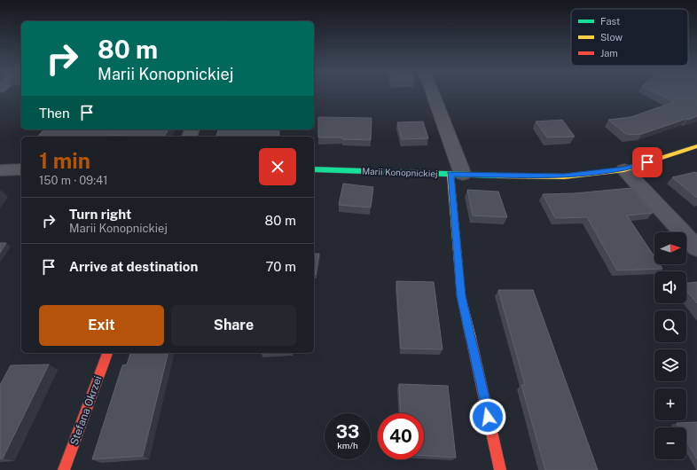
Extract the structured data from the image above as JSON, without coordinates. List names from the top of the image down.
{
  "streets": {
    "street": ["Marii Konopnickiej", "Stefana Okrzei"]
  },
  "legend": ["Fast", "Slow", "Jam"],
  "north": "right",
  "page": {
    "turn": ["80 m", "Marii Konopnickiej"],
    "then": "Then",
    "heading": ["1 min", "150 m · 09:41"],
    "list": [
      {
        "name": "Turn right",
        "note": "Marii Konopnickiej",
        "value": "80 m"
      },
      {
        "name": "Arrive at destination",
        "value": "70 m"
      }
    ],
    "map_buttons": ["+", "−"],
    "buttons": ["Exit", "Share"],
    "speed": "33 km/h",
    "limit": "40"
  }
}
